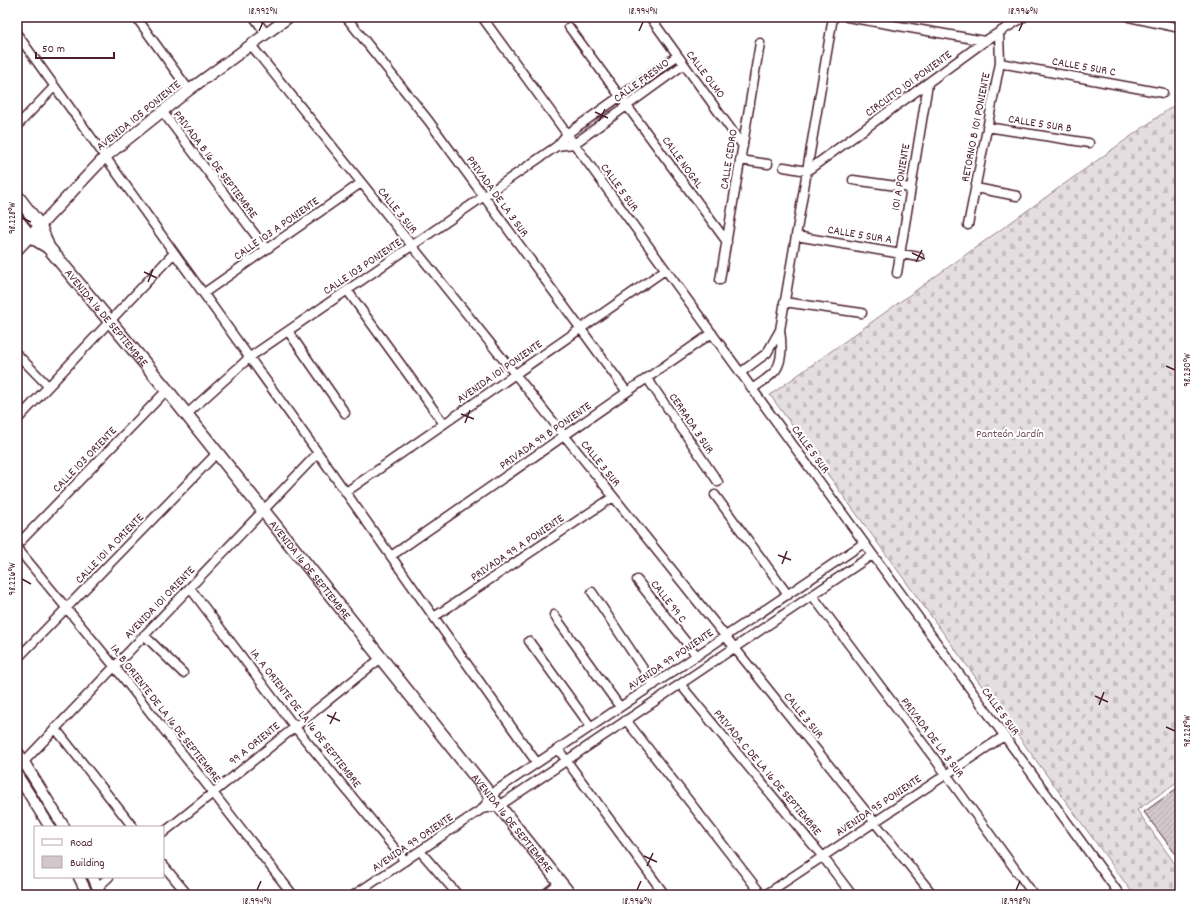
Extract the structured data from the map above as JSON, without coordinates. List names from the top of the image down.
{
  "streets": {
    "main road": ["AVENIDA 16 DE SEPTIEMBRE"],
    "street": [
      "CALLE 5 SUR C",
      "CALLE OLMO",
      "CALLE FRESNO",
      "CIRCUITO 101 PONIENTE",
      "AVENIDA 105 PONIENTE",
      "CALLE 5 SUR B",
      "RETORNO B 101 PONIENTE",
      "CALLE CEDRO",
      "CALLE NOGAL",
      "PRIVADA B 16 DE SEPTIEMBRE",
      "101 A PONIENTE",
      "CALLE 5 SUR",
      "PRIVADA DE LA 3 SUR",
      "CALLE 3 SUR",
      "CALLE 103 A PONIENTE",
      "CALLE 5 SUR A",
      "CALLE 103 PONIENTE",
      "AVENIDA 101 PONIENTE",
      "CERRADA 3 SUR",
      "PRIVADA 99 B PONIENTE",
      "CALLE 103 ORIENTE",
      "PRIVADA 99 A PONIENTE",
      "CALLE 101 A ORIENTE",
      "CALLE 99 C",
      "AVENIDA 101 ORIENTE",
      "AVENIDA 99 PONIENTE",
      "1A. B ORIENTE DE LA 16 DE SEPTIEMBRE",
      "1A. A ORIENTE DE LA 16 DE SEPTIEMBRE",
      "99 A ORIENTE",
      "PRIVADA C DE LA 16 DE SEPTIEMBRE",
      "AVENIDA 95 PONIENTE",
      "AVENIDA 99 ORIENTE"
    ]
  },
  "crossings": [
    ["CALLE 5 SUR C", "RETORNO B 101 PONIENTE"],
    ["CALLE OLMO", "CALLE FRESNO"],
    ["CALLE OLMO", "CALLE CEDRO"],
    ["CALLE FRESNO", "CALLE NOGAL"],
    ["CALLE FRESNO", "CALLE 5 SUR"],
    ["CALLE FRESNO", "CALLE 103 PONIENTE"],
    ["CIRCUITO 101 PONIENTE", "RETORNO B 101 PONIENTE"],
    ["CIRCUITO 101 PONIENTE", "101 A PONIENTE"],
    ["AVENIDA 105 PONIENTE", "PRIVADA B 16 DE SEPTIEMBRE"],
    ["AVENIDA 105 PONIENTE", "CALLE 3 SUR"],
    ["AVENIDA 105 PONIENTE", "AVENIDA 16 DE SEPTIEMBRE"],
    ["CALLE 5 SUR B", "RETORNO B 101 PONIENTE"],
    ["CALLE CEDRO", "CALLE NOGAL"],
    ["PRIVADA B 16 DE SEPTIEMBRE", "CALLE 103 A PONIENTE"],
    ["101 A PONIENTE", "CALLE 5 SUR A"],
    ["CALLE 5 SUR", "CALLE 103 PONIENTE"],
    ["CALLE 5 SUR", "AVENIDA 101 PONIENTE"],
    ["CALLE 5 SUR", "PRIVADA 99 B PONIENTE"],
    ["CALLE 5 SUR", "AVENIDA 99 PONIENTE"],
    ["CALLE 5 SUR", "AVENIDA 95 PONIENTE"],
    ["PRIVADA DE LA 3 SUR", "CALLE 103 PONIENTE"],
    ["PRIVADA DE LA 3 SUR", "AVENIDA 101 PONIENTE"],
    ["PRIVADA DE LA 3 SUR", "PRIVADA 99 B PONIENTE"],
    ["PRIVADA DE LA 3 SUR", "AVENIDA 95 PONIENTE"],
    ["CALLE 3 SUR", "CALLE 103 A PONIENTE"],
    ["CALLE 3 SUR", "CALLE 103 PONIENTE"],
    ["CALLE 3 SUR", "AVENIDA 101 PONIENTE"],
    ["CALLE 3 SUR", "PRIVADA 99 B PONIENTE"],
    ["CALLE 3 SUR", "PRIVADA 99 A PONIENTE"],
    ["CALLE 3 SUR", "AVENIDA 99 PONIENTE"],
    ["CALLE 3 SUR", "AVENIDA 95 PONIENTE"],
    ["CALLE 103 PONIENTE", "AVENIDA 16 DE SEPTIEMBRE"],
    ["AVENIDA 16 DE SEPTIEMBRE", "CALLE 103 ORIENTE"],
    ["AVENIDA 16 DE SEPTIEMBRE", "CALLE 101 A ORIENTE"],
    ["AVENIDA 16 DE SEPTIEMBRE", "AVENIDA 101 ORIENTE"],
    ["AVENIDA 16 DE SEPTIEMBRE", "AVENIDA 99 PONIENTE"],
    ["AVENIDA 16 DE SEPTIEMBRE", "99 A ORIENTE"],
    ["AVENIDA 16 DE SEPTIEMBRE", "AVENIDA 99 ORIENTE"],
    ["CERRADA 3 SUR", "PRIVADA 99 B PONIENTE"],
    ["CALLE 101 A ORIENTE", "1A. B ORIENTE DE LA 16 DE SEPTIEMBRE"],
    ["CALLE 99 C", "AVENIDA 99 PONIENTE"],
    ["AVENIDA 101 ORIENTE", "1A. B ORIENTE DE LA 16 DE SEPTIEMBRE"],
    ["AVENIDA 101 ORIENTE", "1A. A ORIENTE DE LA 16 DE SEPTIEMBRE"],
    ["AVENIDA 99 PONIENTE", "AVENIDA 99 ORIENTE"],
    ["1A. B ORIENTE DE LA 16 DE SEPTIEMBRE", "99 A ORIENTE"],
    ["1A. A ORIENTE DE LA 16 DE SEPTIEMBRE", "99 A ORIENTE"],
    ["1A. A ORIENTE DE LA 16 DE SEPTIEMBRE", "AVENIDA 99 ORIENTE"],
    ["PRIVADA C DE LA 16 DE SEPTIEMBRE", "AVENIDA 95 PONIENTE"]
  ],
  "parks": ["Panteón Jardín"],
  "legend": ["Road", "Building"],
  "scale_bar": "50 m",
  "coordinates": [
    "18.992°N",
    "18.994°N",
    "18.996°N",
    "98.228°W",
    "98.230°W",
    "98.226°W",
    "18.998°N"
  ]
}
